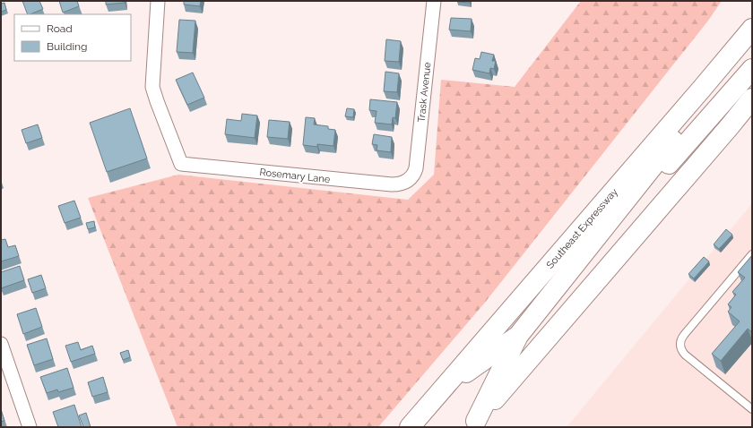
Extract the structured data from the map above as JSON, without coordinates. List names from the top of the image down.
{
  "streets": {
    "highway": ["Southeast Expressway"],
    "street": ["Trask Avenue", "Rosemary Lane"]
  },
  "crossings": [
    ["Trask Avenue", "Rosemary Lane"]
  ],
  "legend": ["Road", "Building"]
}
